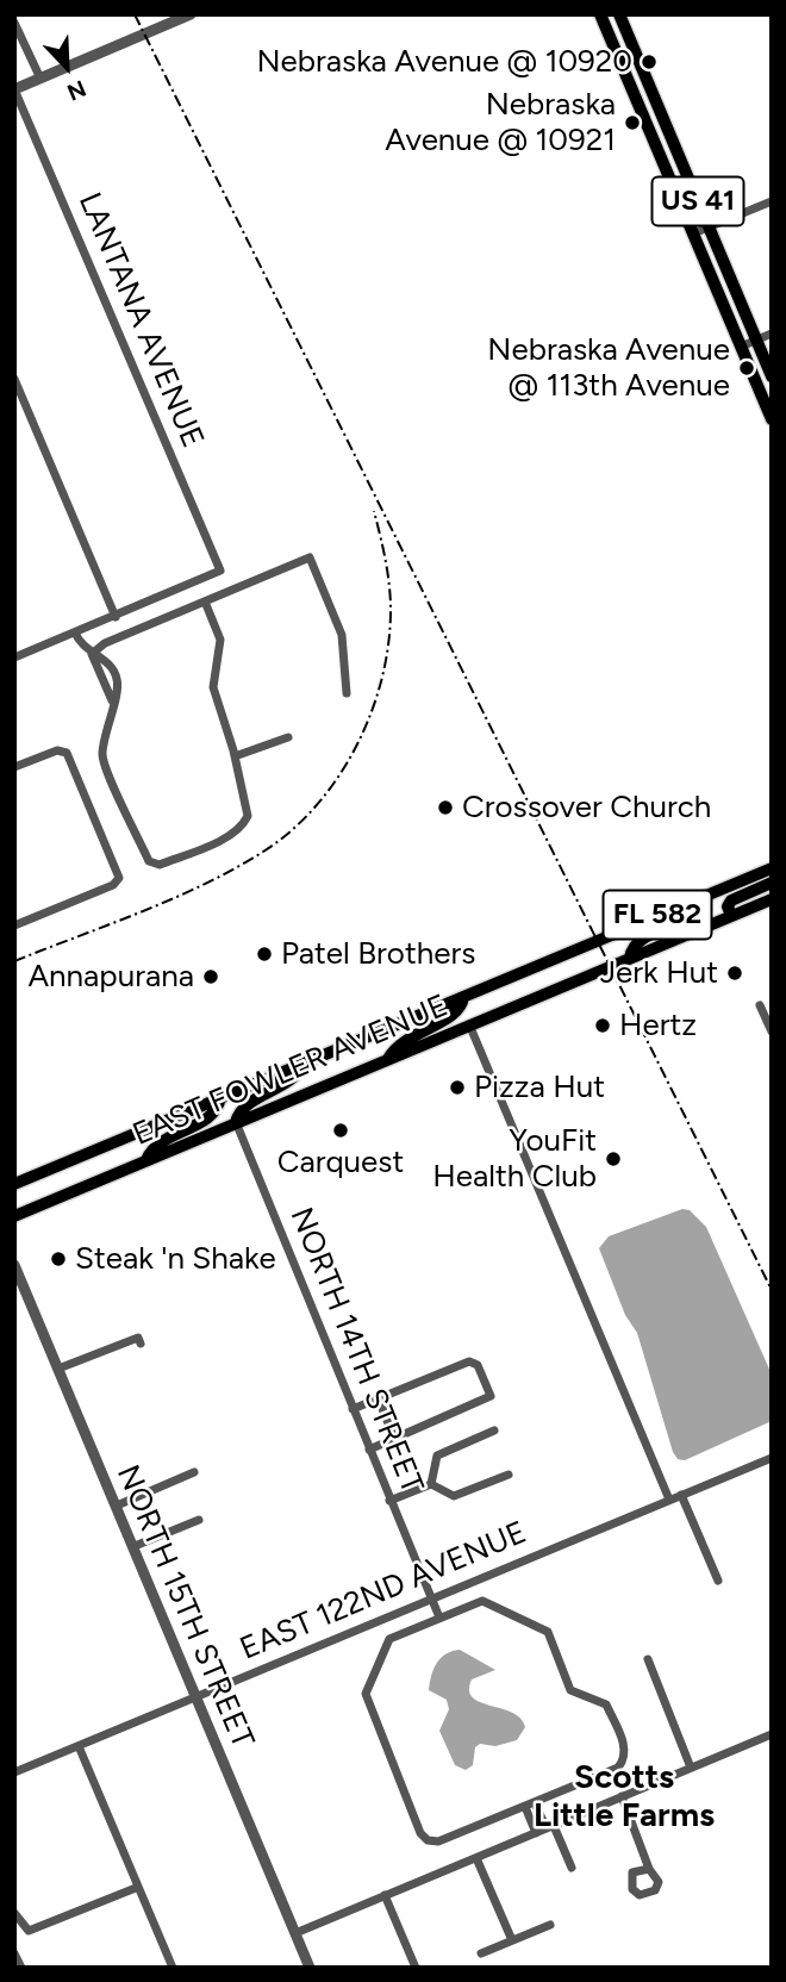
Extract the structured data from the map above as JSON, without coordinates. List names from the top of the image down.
{
  "streets": {
    "main road": ["US 41", "FL 582", "EAST FOWLER AVENUE"],
    "street": [
      "LANTANA AVENUE",
      "NORTH 14TH STREET",
      "EAST 122ND AVENUE",
      "NORTH 15TH STREET"
    ]
  },
  "crossings": [
    ["EAST FOWLER AVENUE", "NORTH 14TH STREET"],
    ["NORTH 14TH STREET", "EAST 122ND AVENUE"],
    ["EAST 122ND AVENUE", "NORTH 15TH STREET"]
  ],
  "districts": ["Scotts Little Farms"],
  "places": [
    "Nebraska Avenue @ 10920",
    "Nebraska Avenue @ 10921",
    "Nebraska Avenue @ 113th Avenue",
    "Crossover Church",
    "Patel Brothers",
    "Jerk Hut",
    "Annapurana",
    "Hertz",
    "Pizza Hut",
    "Carquest",
    "YouFit Health Club",
    "Steak 'n Shake"
  ],
  "north": "bottom right"
}
